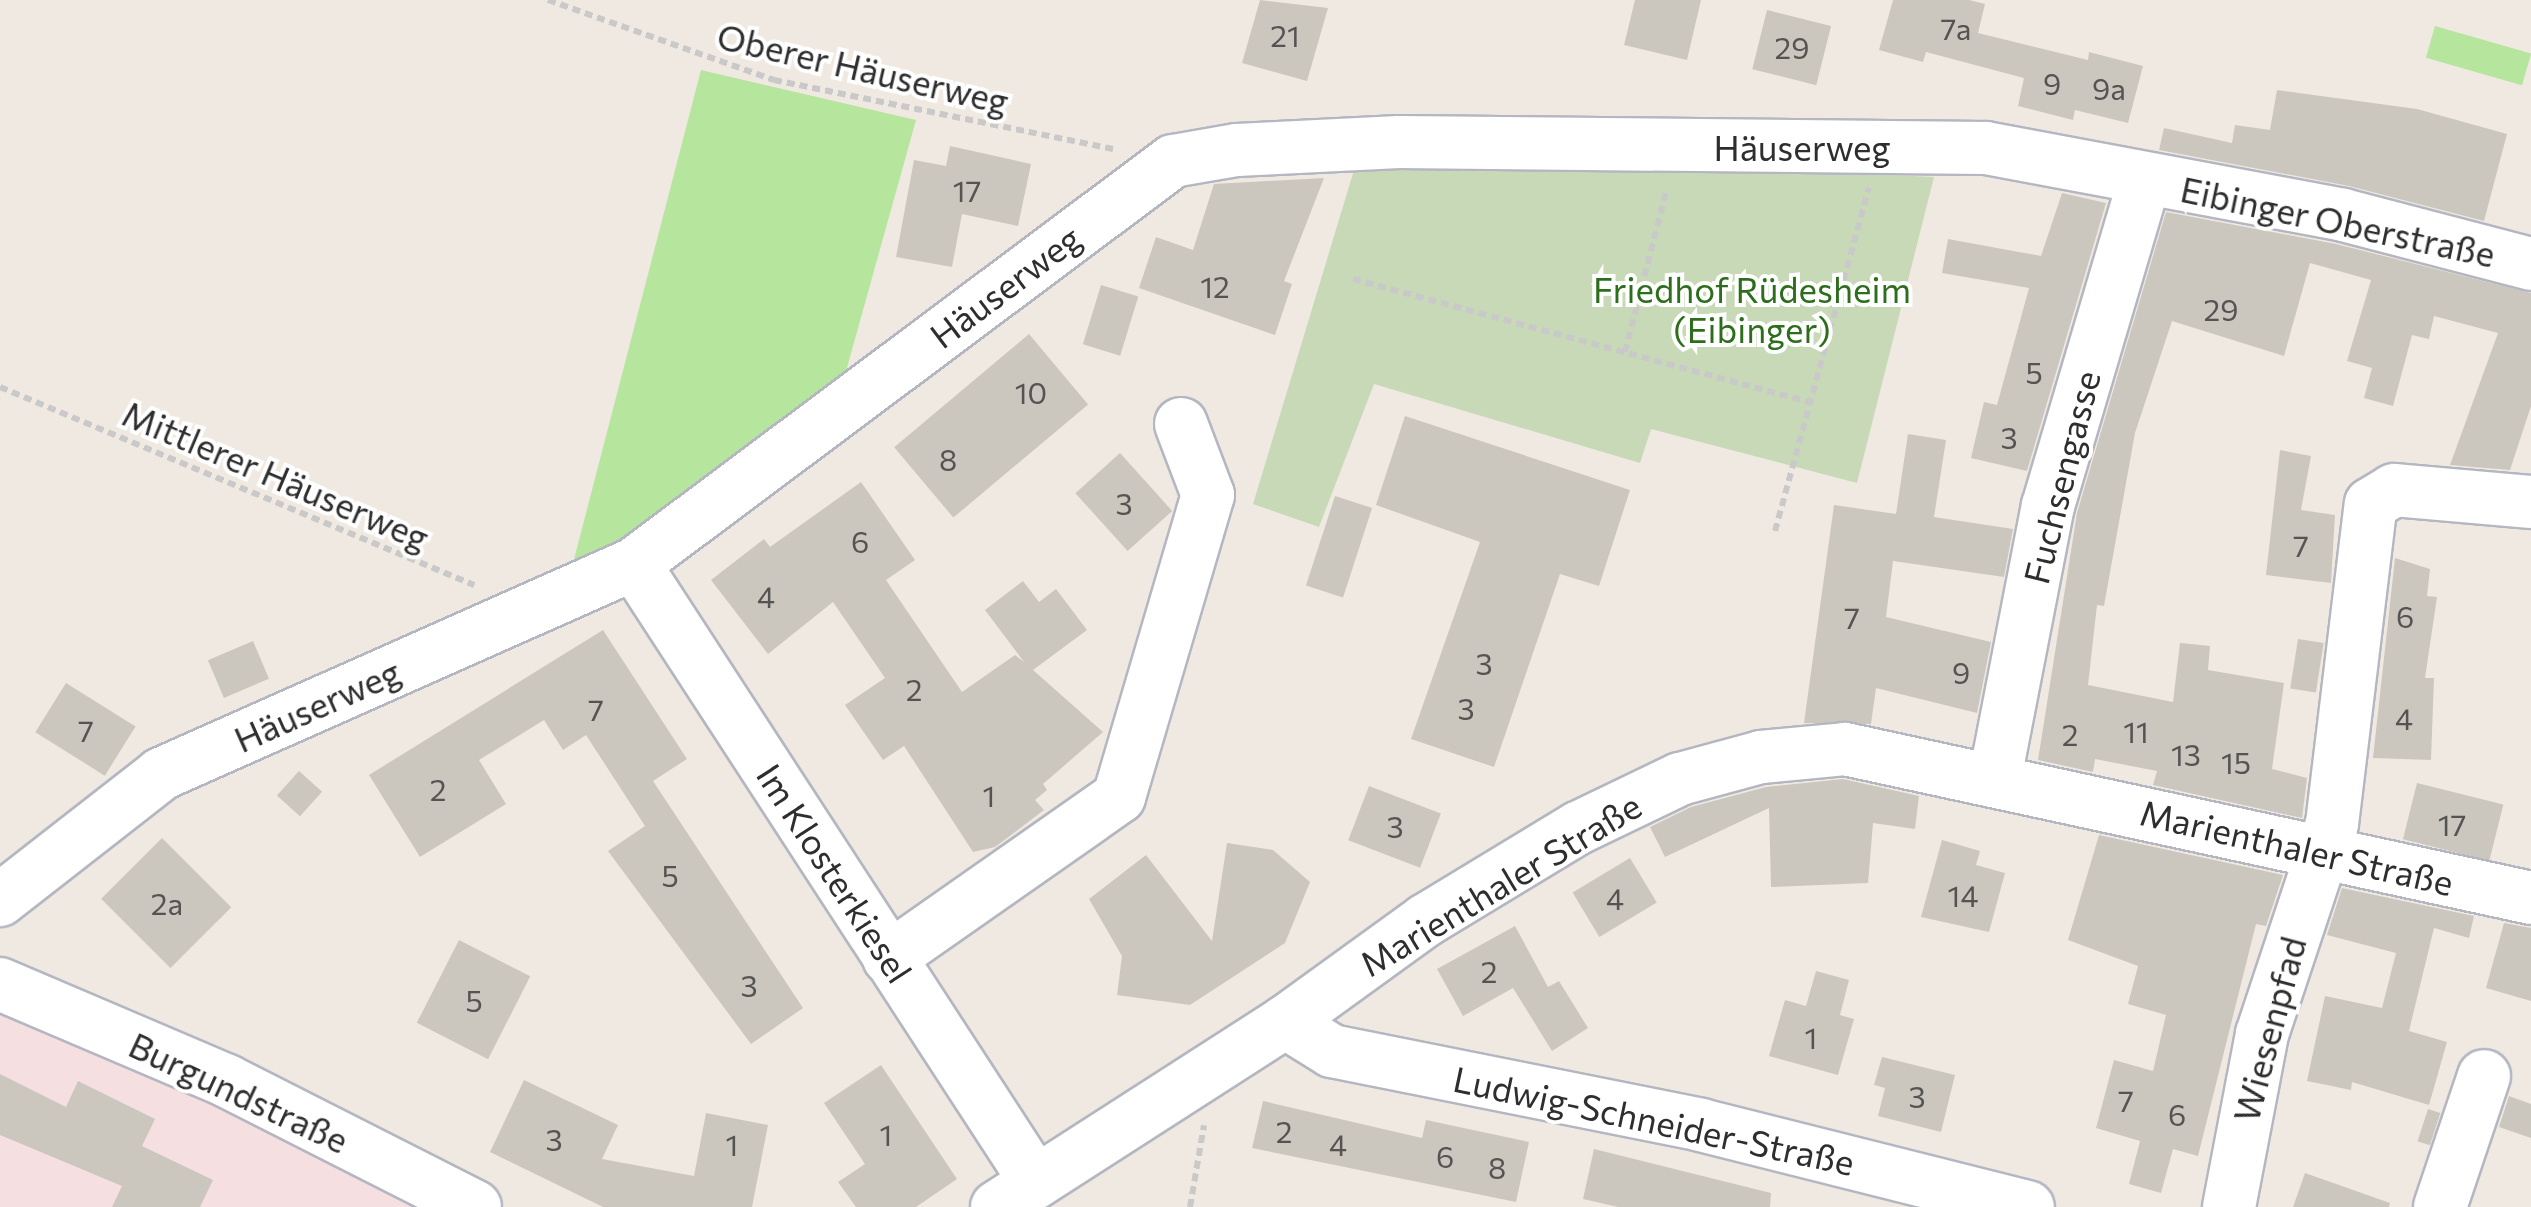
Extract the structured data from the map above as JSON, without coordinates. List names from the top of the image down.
{
  "streets": {
    "street": [
      "Häuserweg",
      "Eibinger Oberstraße",
      "Fuchsengasse",
      "Marienthaler Straße",
      "Im Klosterkiesel",
      "Wiesenpfad",
      "Burgundstraße",
      "Ludwig-Schneider-Straße"
    ],
    "path": ["Oberer Häuserweg", "Mittlerer Häuserweg"]
  },
  "crossings": [
    ["Oberer Häuserweg", "Häuserweg"],
    ["Häuserweg", "Eibinger Oberstraße"],
    ["Häuserweg", "Mittlerer Häuserweg"],
    ["Häuserweg", "Fuchsengasse"],
    ["Häuserweg", "Im Klosterkiesel"],
    ["Eibinger Oberstraße", "Fuchsengasse"],
    ["Fuchsengasse", "Marienthaler Straße"],
    ["Marienthaler Straße", "Im Klosterkiesel"],
    ["Marienthaler Straße", "Wiesenpfad"],
    ["Marienthaler Straße", "Ludwig-Schneider-Straße"]
  ],
  "parks": ["Friedhof Rüdesheim (Eibinger)"],
  "house_numbers": [
    "7a",
    "21",
    "29",
    "9",
    "9a",
    "17",
    "12",
    "29",
    "5",
    "10",
    "3",
    "8",
    "3",
    "6",
    "7",
    "4",
    "6",
    "7",
    "3",
    "9",
    "2",
    "3",
    "7",
    "4",
    "7",
    "11",
    "2",
    "13",
    "15",
    "2",
    "1",
    "17",
    "3",
    "5",
    "14",
    "4",
    "2a",
    "2",
    "3",
    "5",
    "1",
    "3",
    "7",
    "6",
    "2",
    "1",
    "3",
    "1",
    "4",
    "6",
    "8"
  ]
}
